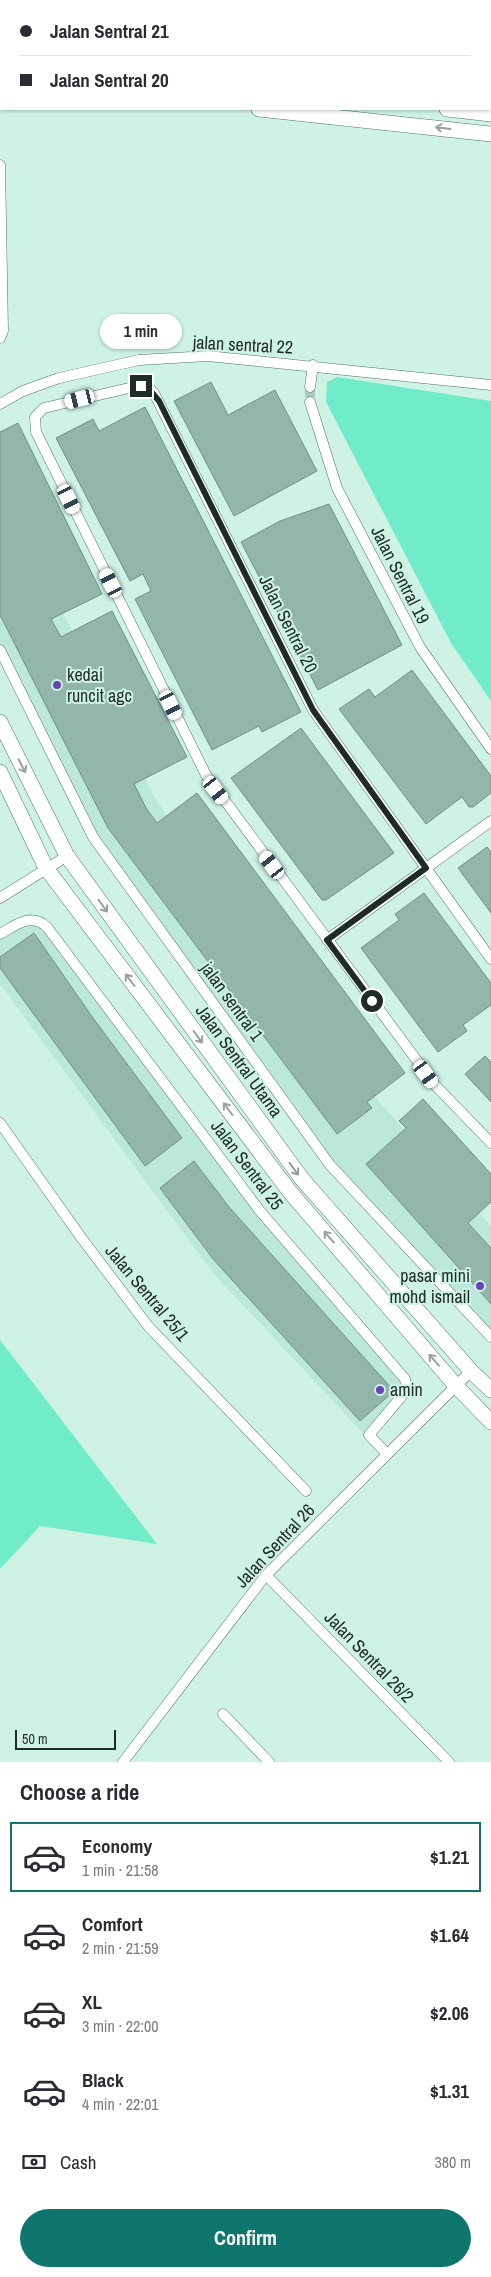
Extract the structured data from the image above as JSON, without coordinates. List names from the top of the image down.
{
  "streets": {
    "street": [
      "jalan sentral 22",
      "Jalan Sentral 19",
      "Jalan Sentral 20",
      "jalan sentral 1",
      "Jalan Sentral Utama",
      "Jalan Sentral 25",
      "Jalan Sentral 25/1",
      "Jalan Sentral 26",
      "Jalan Sentral 26/2"
    ]
  },
  "crossings": [
    ["Jalan Sentral Utama", "Jalan Sentral 26"],
    ["Jalan Sentral 25", "Jalan Sentral 26"],
    ["Jalan Sentral 26", "Jalan Sentral 26/2"]
  ],
  "places": ["kedai runcit agc", "pasar mini mohd ismail", "amin"],
  "scale_bar": "50 m",
  "page": {
    "banner": ["Jalan Sentral 21", "Jalan Sentral 20"],
    "bubble": "1 min",
    "scale": "50 m",
    "heading": "Choose a ride",
    "list": [
      {
        "name": "Economy",
        "note": "1 min · 21:58",
        "value": "$1.21"
      },
      {
        "name": "Comfort",
        "note": "2 min · 21:59",
        "value": "$1.64"
      },
      {
        "name": "XL",
        "note": "3 min · 22:00",
        "value": "$2.06"
      },
      {
        "name": "Black",
        "note": "4 min · 22:01",
        "value": "$1.31"
      }
    ],
    "pay": ["Cash", "380 m"],
    "buttons": "Confirm"
  }
}
